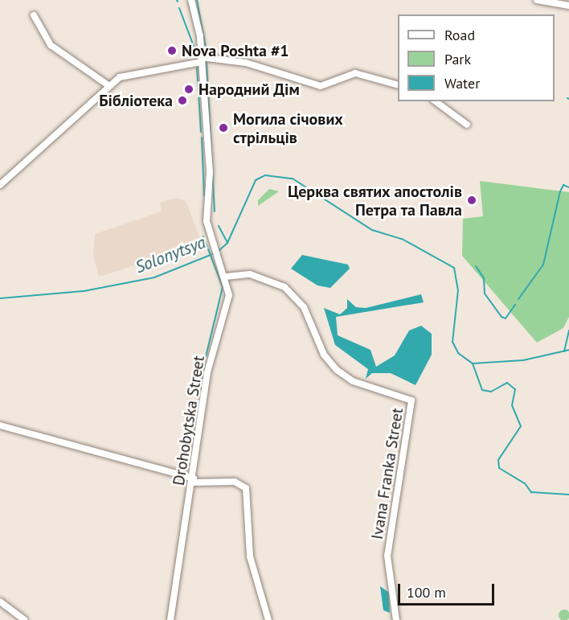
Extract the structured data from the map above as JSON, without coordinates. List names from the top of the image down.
{
  "streets": {
    "street": ["Drohobytska Street", "Ivana Franka Street"]
  },
  "crossings": [
    ["Drohobytska Street", "Ivana Franka Street"]
  ],
  "water": ["Solonytsya"],
  "places": [
    "Nova Poshta #1",
    "Народний Дім",
    "Бібліотека",
    "Могила січових стрільців",
    "Церква святих апостолів Петра та Павла"
  ],
  "legend": ["Road", "Park", "Water"],
  "scale_bar": "100 m"
}
